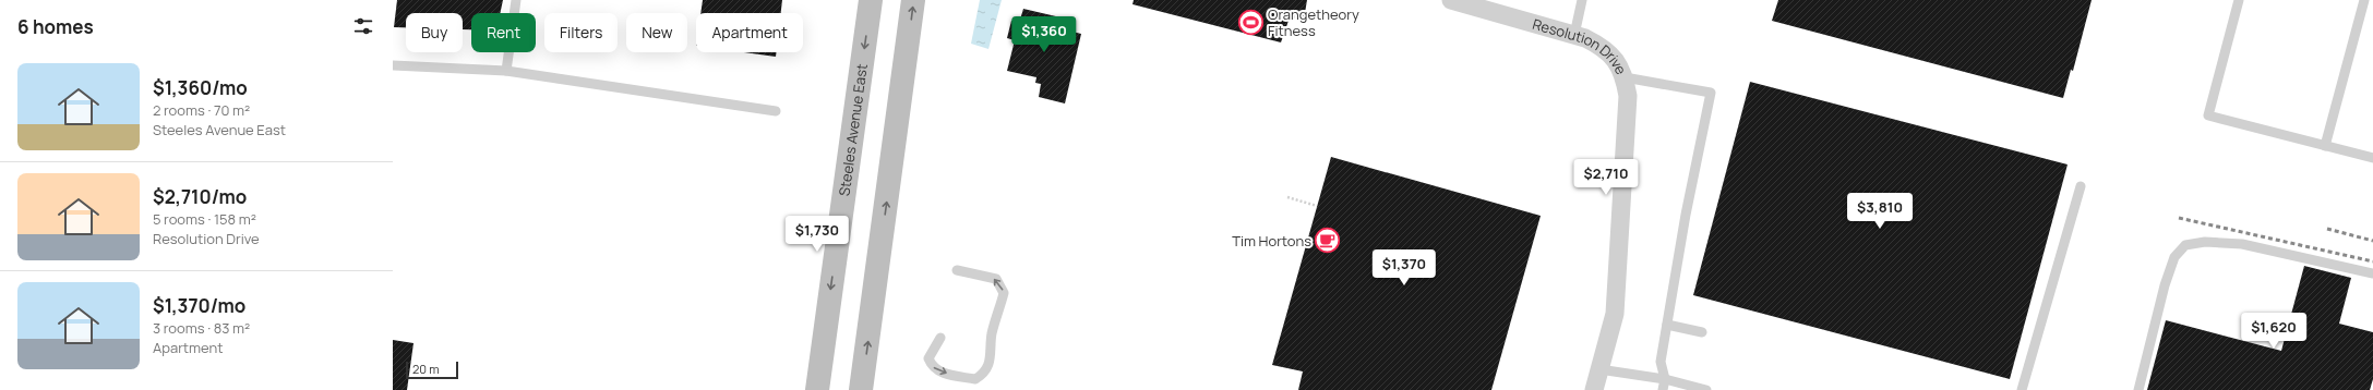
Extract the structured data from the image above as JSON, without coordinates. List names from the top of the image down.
{
  "streets": {
    "main road": ["Steeles Avenue East"],
    "street": ["Resolution Drive"]
  },
  "places": {
    "sports": ["Orangetheory Fitness"],
    "cafe": ["Tim Hortons"]
  },
  "scale_bar": "20 m",
  "page": {
    "heading": "6 homes",
    "chip": [
      "Buy",
      "Rent",
      "Filters",
      "New",
      "Apartment"
    ],
    "price": [
      "$1,360",
      "$2,710",
      "$3,810",
      "$1,730",
      "$1,370",
      "$1,620"
    ],
    "list": [
      {
        "name": "$1,360/mo",
        "note": "2 rooms · 70 m² · Steeles Avenue East"
      },
      {
        "name": "$2,710/mo",
        "note": "5 rooms · 158 m² · Resolution Drive"
      },
      {
        "name": "$1,370/mo",
        "note": "3 rooms · 83 m² · Apartment"
      }
    ],
    "scale": "20 m"
  }
}
